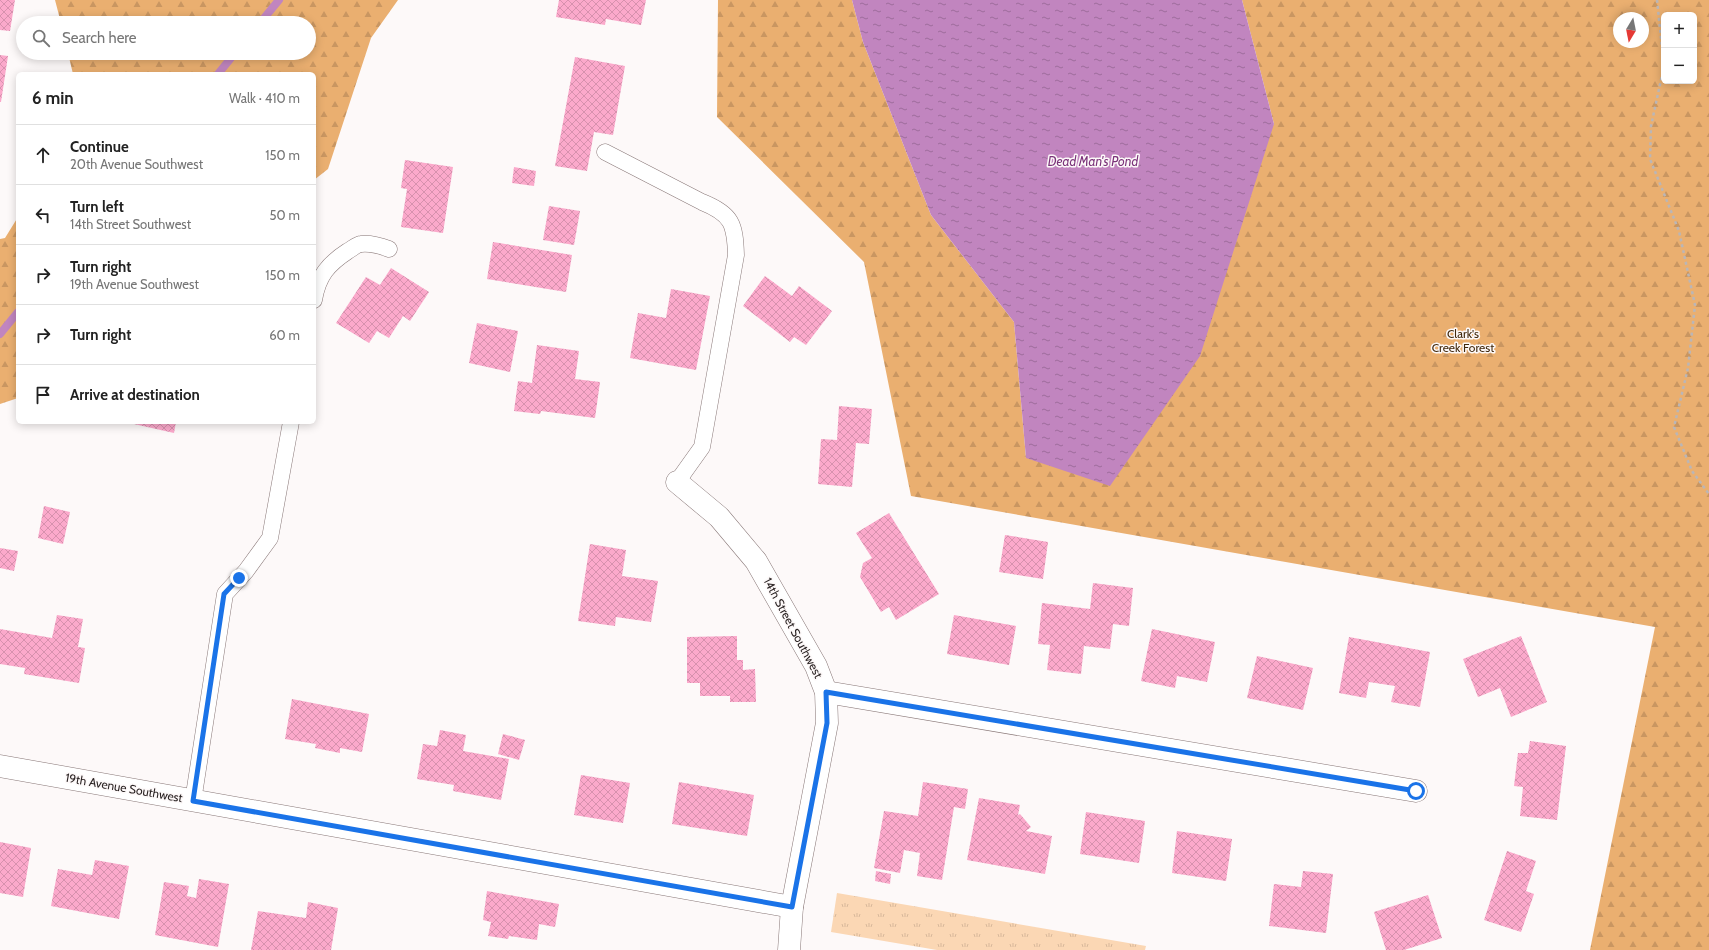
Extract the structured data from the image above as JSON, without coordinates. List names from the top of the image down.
{
  "streets": {
    "street": ["14th Street Southwest", "19th Avenue Southwest"]
  },
  "crossings": [
    ["14th Street Southwest", "19th Avenue Southwest"]
  ],
  "water": ["Dead Man's Pond"],
  "parks": ["Clark's Creek Forest"],
  "north": "bottom",
  "page": {
    "map_buttons": ["+", "−"],
    "search": "Search here",
    "heading": ["6 min", "Walk · 410 m"],
    "list": [
      ["Continue", "20th Avenue Southwest", "150 m"],
      ["Turn left", "14th Street Southwest", "50 m"],
      ["Turn right", "19th Avenue Southwest", "150 m"],
      ["Turn right", "60 m"],
      "Arrive at destination"
    ]
  }
}
